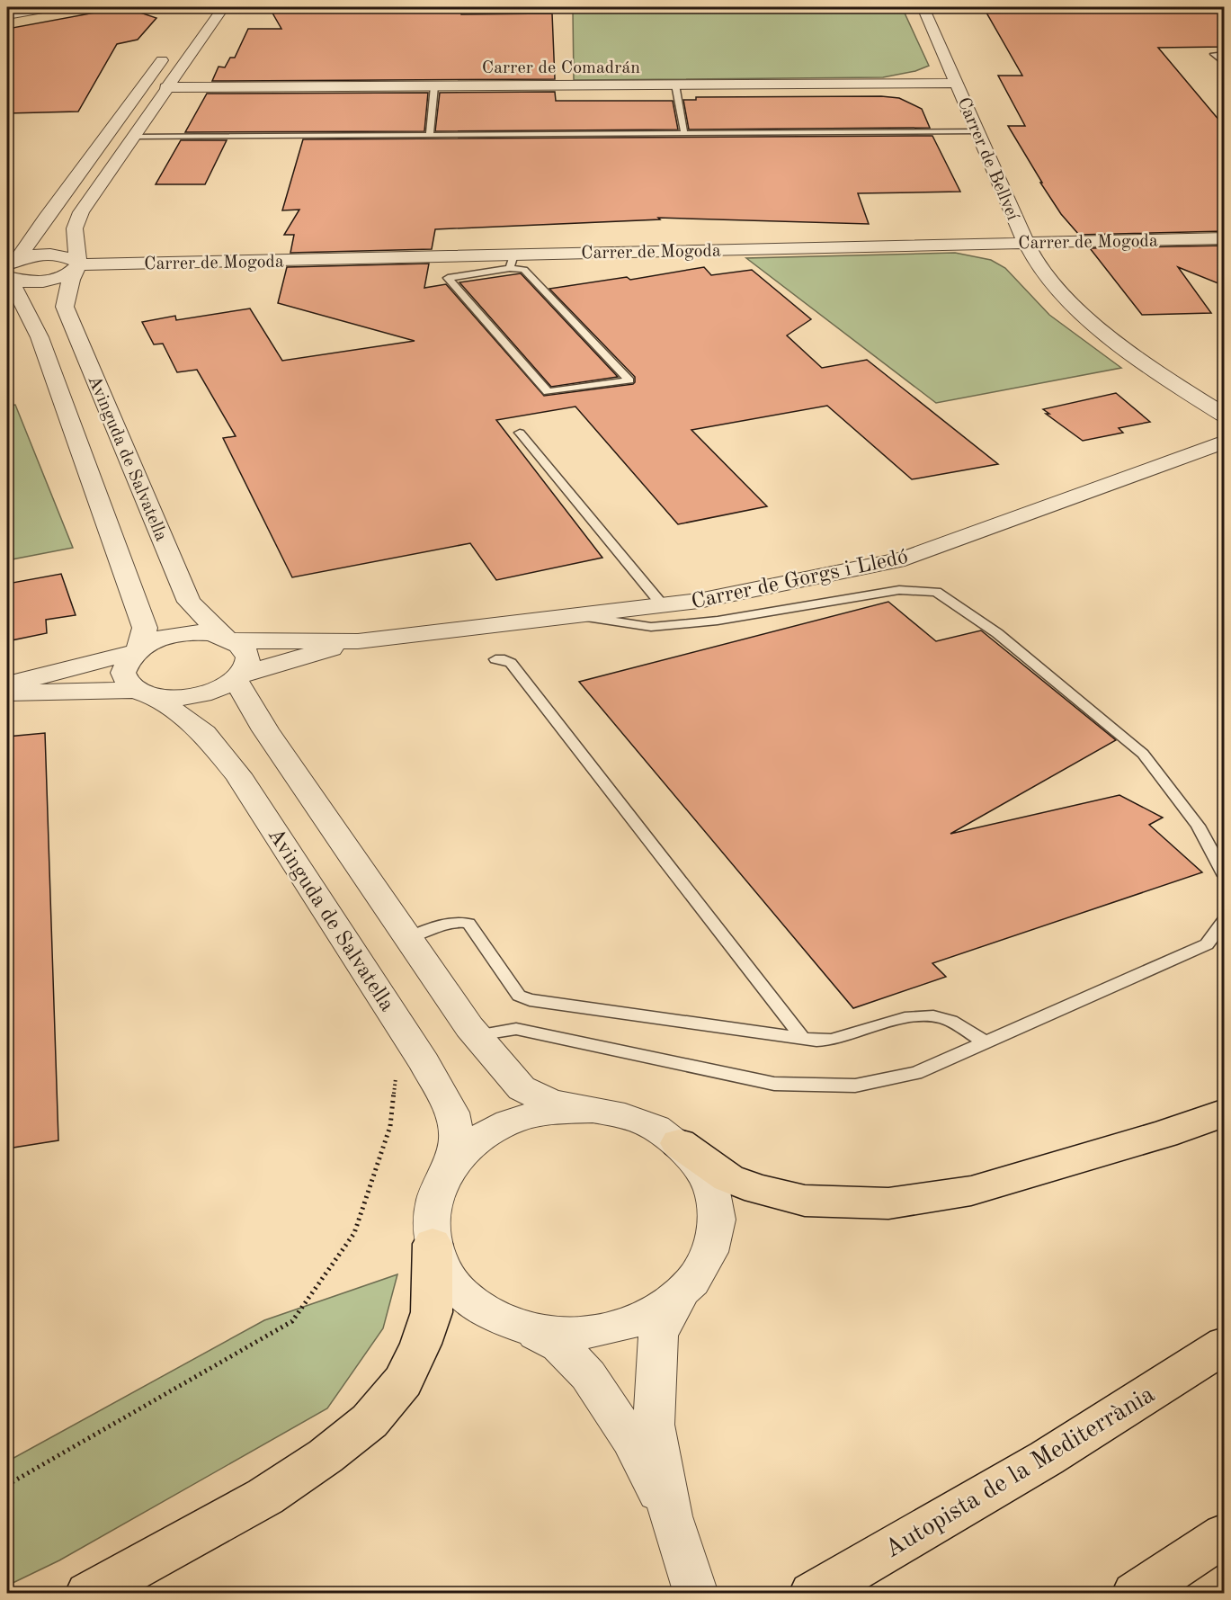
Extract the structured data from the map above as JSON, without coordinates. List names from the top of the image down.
{
  "streets": {
    "highway": ["Autopista de la Mediterrània"],
    "street": [
      "Carrer de Comadrán",
      "Carrer de Bellveí",
      "Carrer de Mogoda",
      "Avinguda de Salvatella",
      "Carrer de Gorgs i Lledó"
    ]
  },
  "crossings": [
    ["Carrer de Comadrán", "Carrer de Bellveí"],
    ["Carrer de Comadrán", "Avinguda de Salvatella"],
    ["Carrer de Bellveí", "Carrer de Mogoda"],
    ["Carrer de Mogoda", "Avinguda de Salvatella"],
    ["Avinguda de Salvatella", "Carrer de Gorgs i Lledó"]
  ]
}
